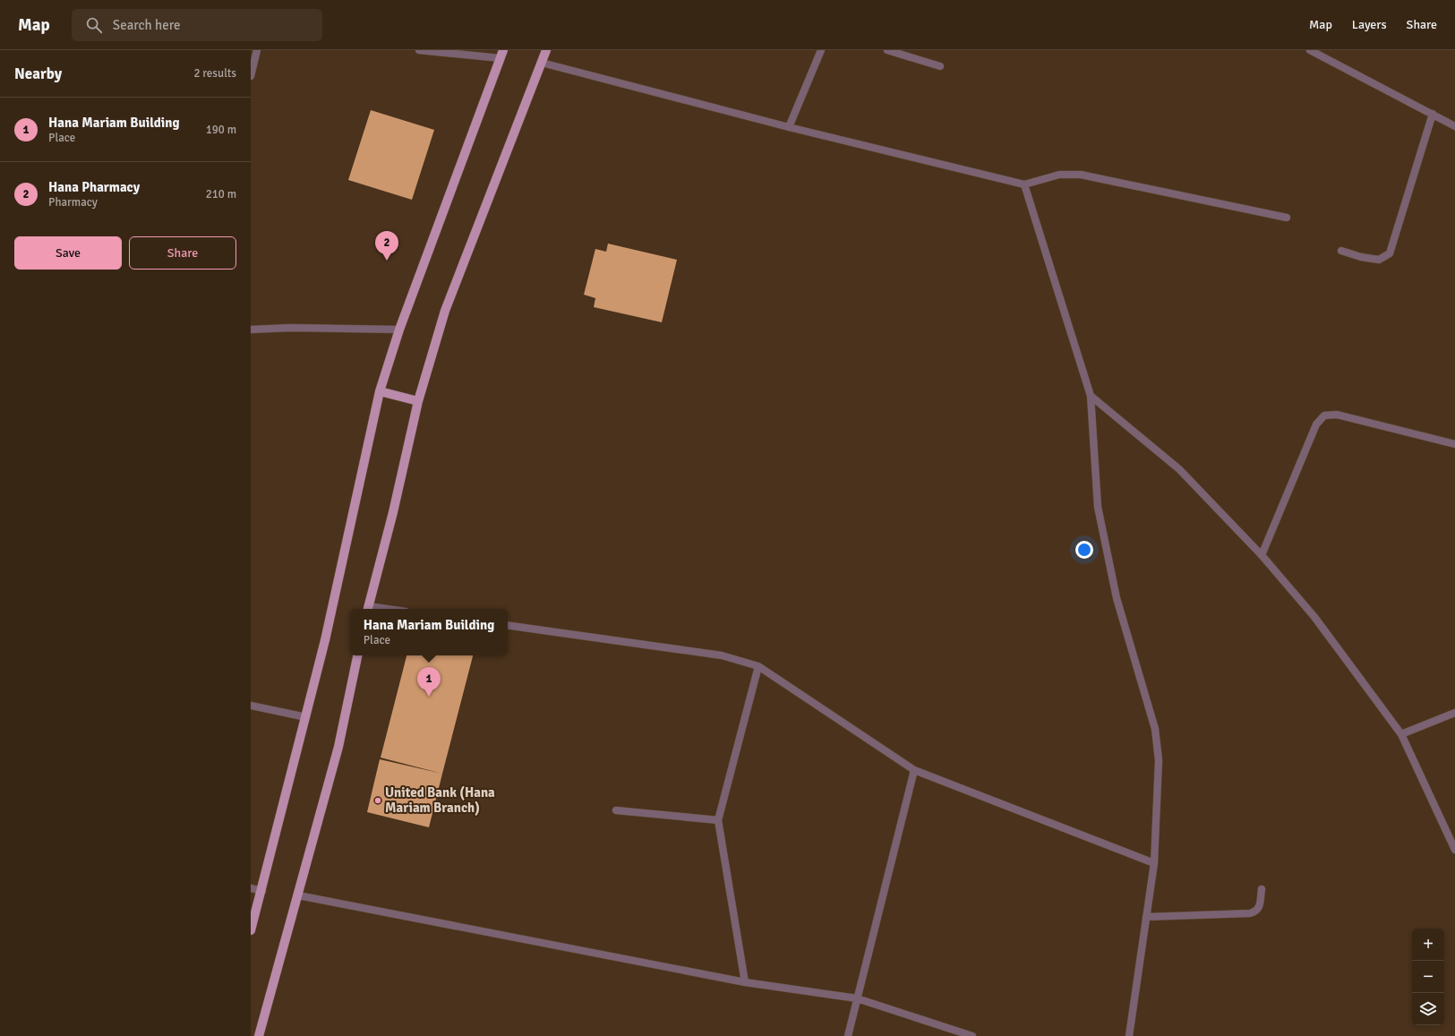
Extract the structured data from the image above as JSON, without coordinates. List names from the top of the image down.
{
  "places": ["United Bank (Hana Mariam Branch)"],
  "page": {
    "header": "Map",
    "search": "Search here",
    "nav": ["Map", "Layers", "Share"],
    "heading": ["Nearby", "2 results"],
    "list": [
      {
        "mark": "1",
        "name": "Hana Mariam Building",
        "note": "Place",
        "value": "190 m"
      },
      {
        "mark": "2",
        "name": "Hana Pharmacy",
        "note": "Pharmacy",
        "value": "210 m"
      }
    ],
    "buttons": ["Save", "Share"],
    "pins": ["2", "1"],
    "popup": ["Hana Mariam Building", "Place"],
    "map_buttons": ["+", "−"]
  }
}
